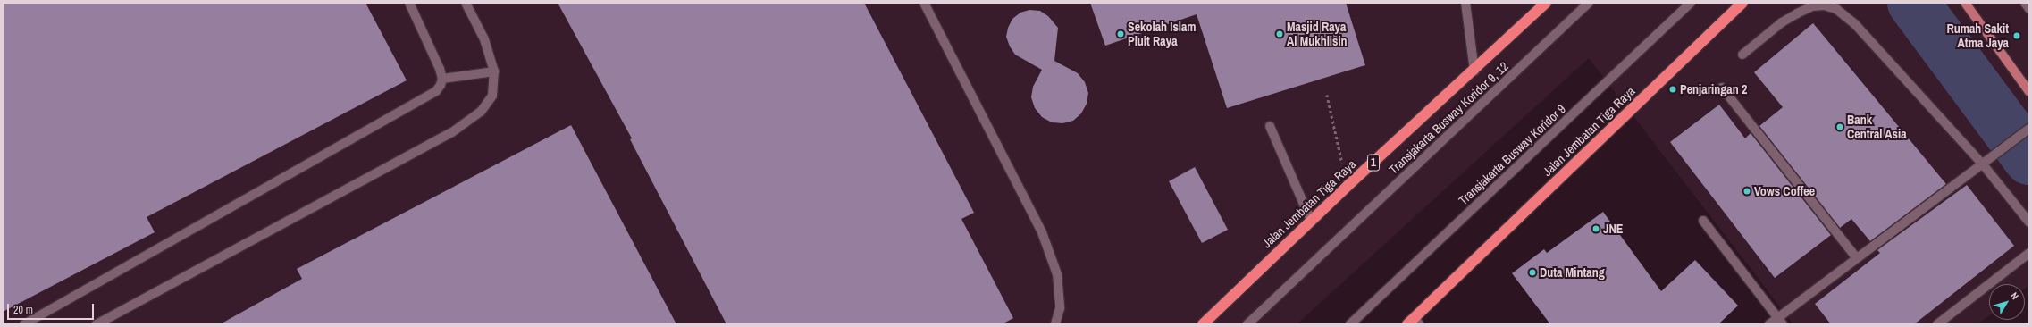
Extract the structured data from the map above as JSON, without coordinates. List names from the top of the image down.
{
  "streets": {
    "highway": ["Jalan Jembatan Tiga Raya", "1"],
    "street": ["Transjakarta Busway Koridor 9, 12", "Transjakarta Busway Koridor 9"]
  },
  "places": [
    "Sekolah Islam Pluit Raya",
    "Masjid Raya Al Mukhlisin",
    "Rumah Sakit Atma Jaya",
    "Penjaringan 2",
    "Bank Central Asia",
    "Vows Coffee",
    "JNE",
    "Duta Mintang"
  ],
  "scale_bar": "20 m",
  "north": "top right"
}
